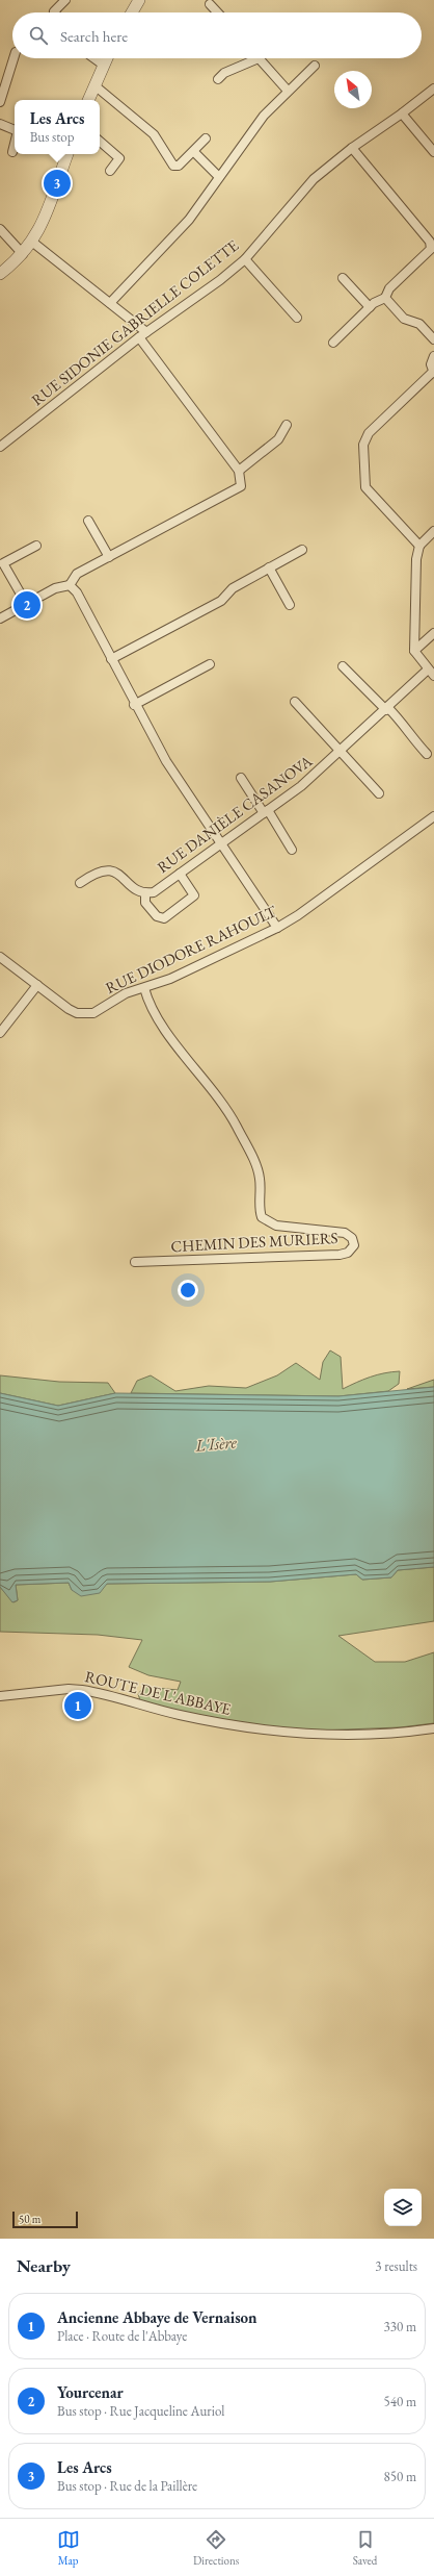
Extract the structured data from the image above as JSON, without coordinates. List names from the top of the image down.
{
  "streets": {
    "street": [
      "RUE SIDONIE GABRIELLE COLETTE",
      "RUE DANIÈLE CASANOVA",
      "RUE DIODORE RAHOULT",
      "CHEMIN DES MURIERS",
      "ROUTE DE L'ABBAYE"
    ]
  },
  "crossings": [
    ["RUE DIODORE RAHOULT", "CHEMIN DES MURIERS"]
  ],
  "water": ["L'Isère"],
  "scale_bar": "50 m",
  "north": "top left",
  "page": {
    "search": "Search here",
    "popup": ["Les Arcs", "Bus stop"],
    "pins": ["3", "2", "1"],
    "scale": "50 m",
    "heading": ["Nearby", "3 results"],
    "list": [
      {
        "mark": "1",
        "name": "Ancienne Abbaye de Vernaison",
        "note": "Place · Route de l'Abbaye",
        "value": "330 m"
      },
      {
        "mark": "2",
        "name": "Yourcenar",
        "note": "Bus stop · Rue Jacqueline Auriol",
        "value": "540 m"
      },
      {
        "mark": "3",
        "name": "Les Arcs",
        "note": "Bus stop · Rue de la Paillère",
        "value": "850 m"
      }
    ],
    "nav": ["Map", "Directions", "Saved"]
  }
}
